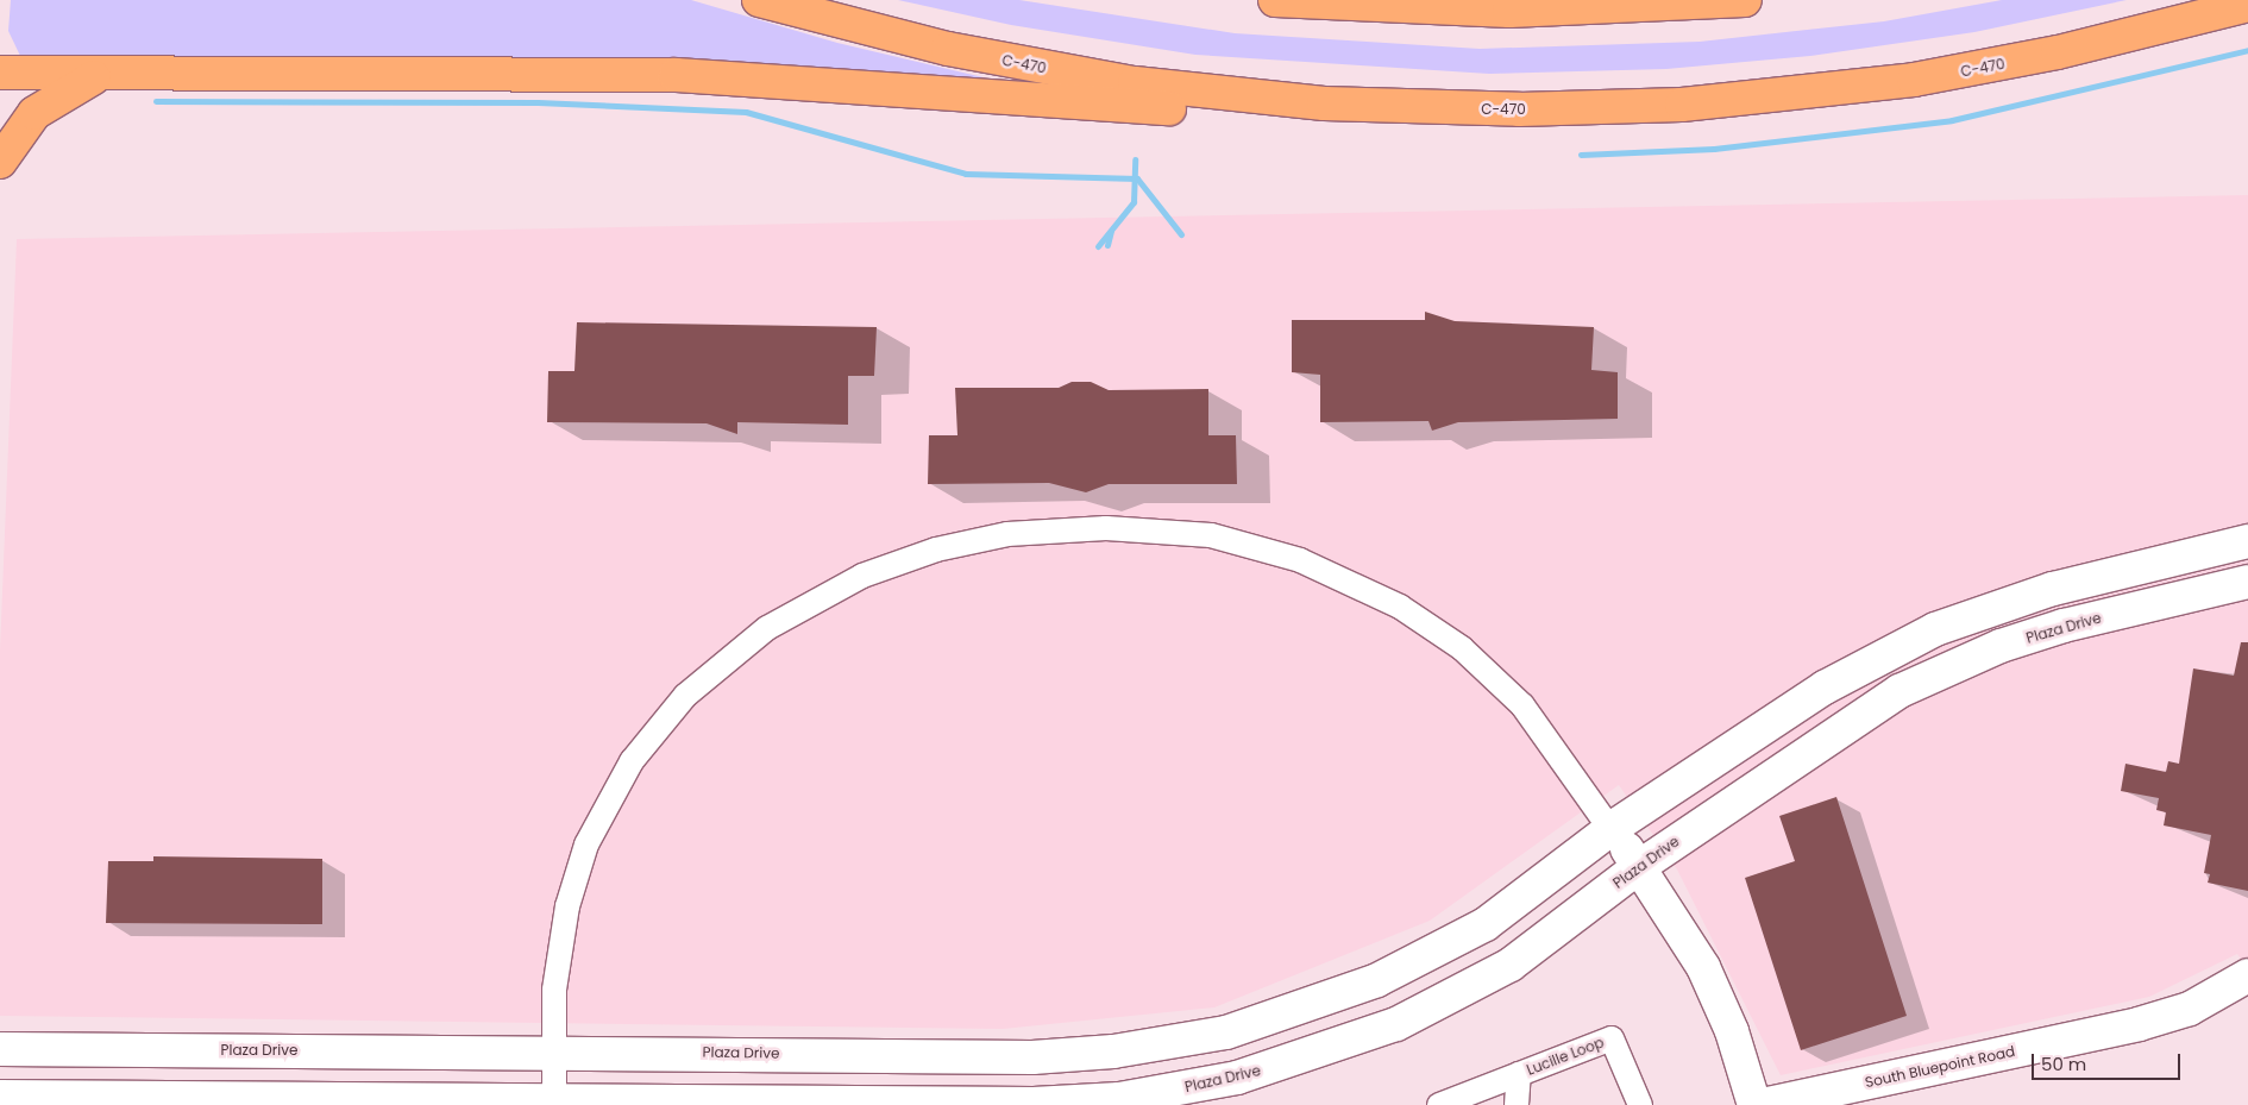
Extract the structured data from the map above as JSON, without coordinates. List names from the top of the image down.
{
  "streets": {
    "highway": ["C-470"],
    "street": ["Plaza Drive", "Lucille Loop", "South Bluepoint Road"]
  },
  "scale_bar": "50 m"
}
